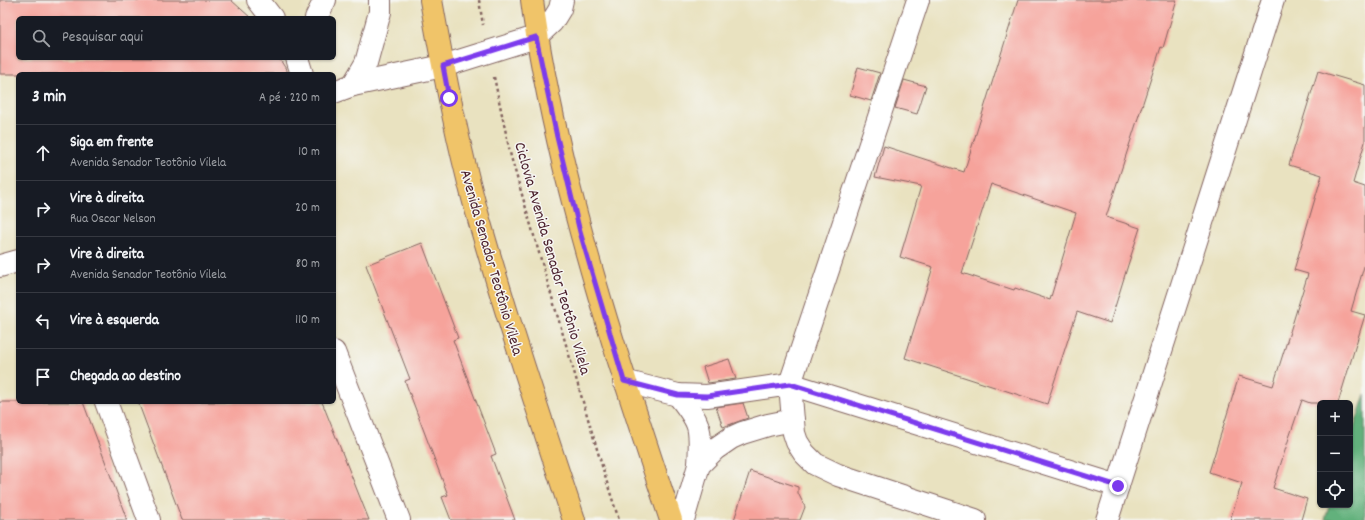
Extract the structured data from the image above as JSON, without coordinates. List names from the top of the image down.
{
  "streets": {
    "main road": ["Avenida Senador Teotônio Vilela"],
    "path": ["Ciclovia Avenida Senador Teotônio Vilela"]
  },
  "page": {
    "search": "Pesquisar aqui",
    "heading": ["3 min", "A pé · 220 m"],
    "list": [
      ["Siga em frente", "Avenida Senador Teotônio Vilela", "10 m"],
      ["Vire à direita", "Rua Oscar Nelson", "20 m"],
      ["Vire à direita", "Avenida Senador Teotônio Vilela", "80 m"],
      ["Vire à esquerda", "110 m"],
      "Chegada ao destino"
    ],
    "map_buttons": ["+", "−"]
  }
}
